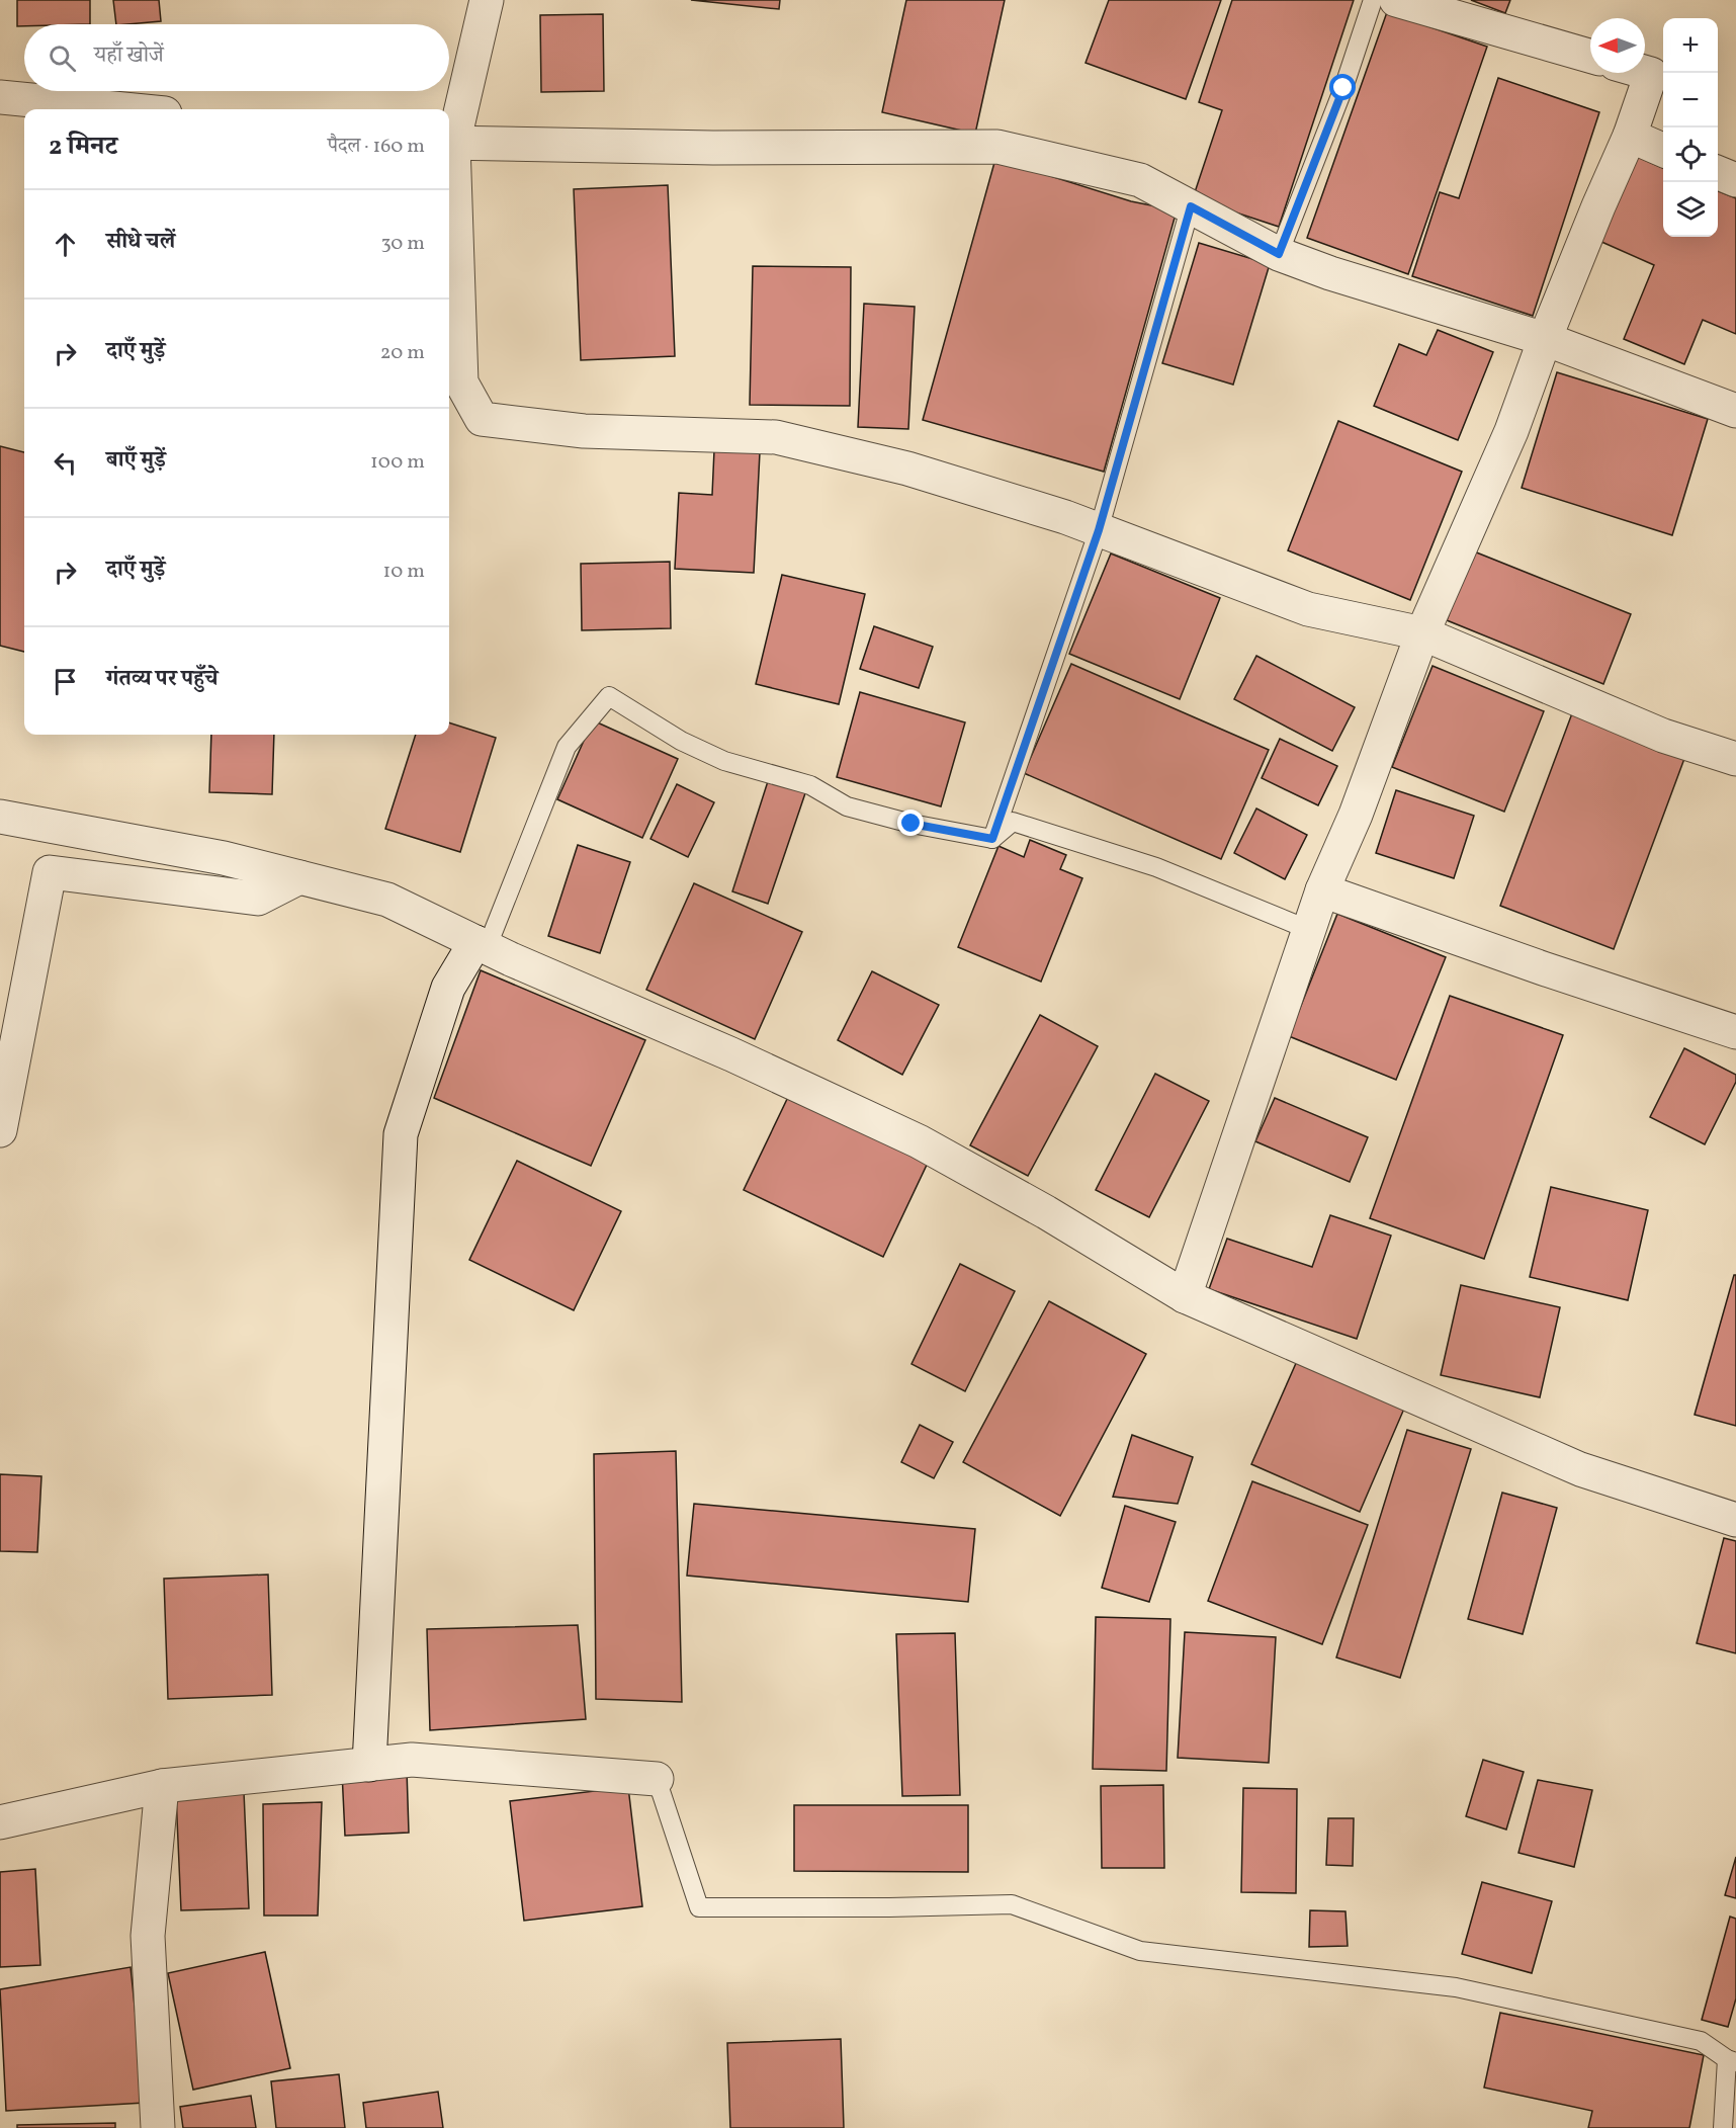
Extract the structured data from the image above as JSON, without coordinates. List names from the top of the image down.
{
  "north": "left",
  "page": {
    "map_buttons": ["+", "−"],
    "search": "यहाँ खोजें",
    "heading": ["2 मिनट", "पैदल · 160 m"],
    "list": [
      ["सीधे चलें", "30 m"],
      ["दाएँ मुड़ें", "20 m"],
      ["बाएँ मुड़ें", "100 m"],
      ["दाएँ मुड़ें", "10 m"],
      "गंतव्य पर पहुँचे"
    ]
  }
}
